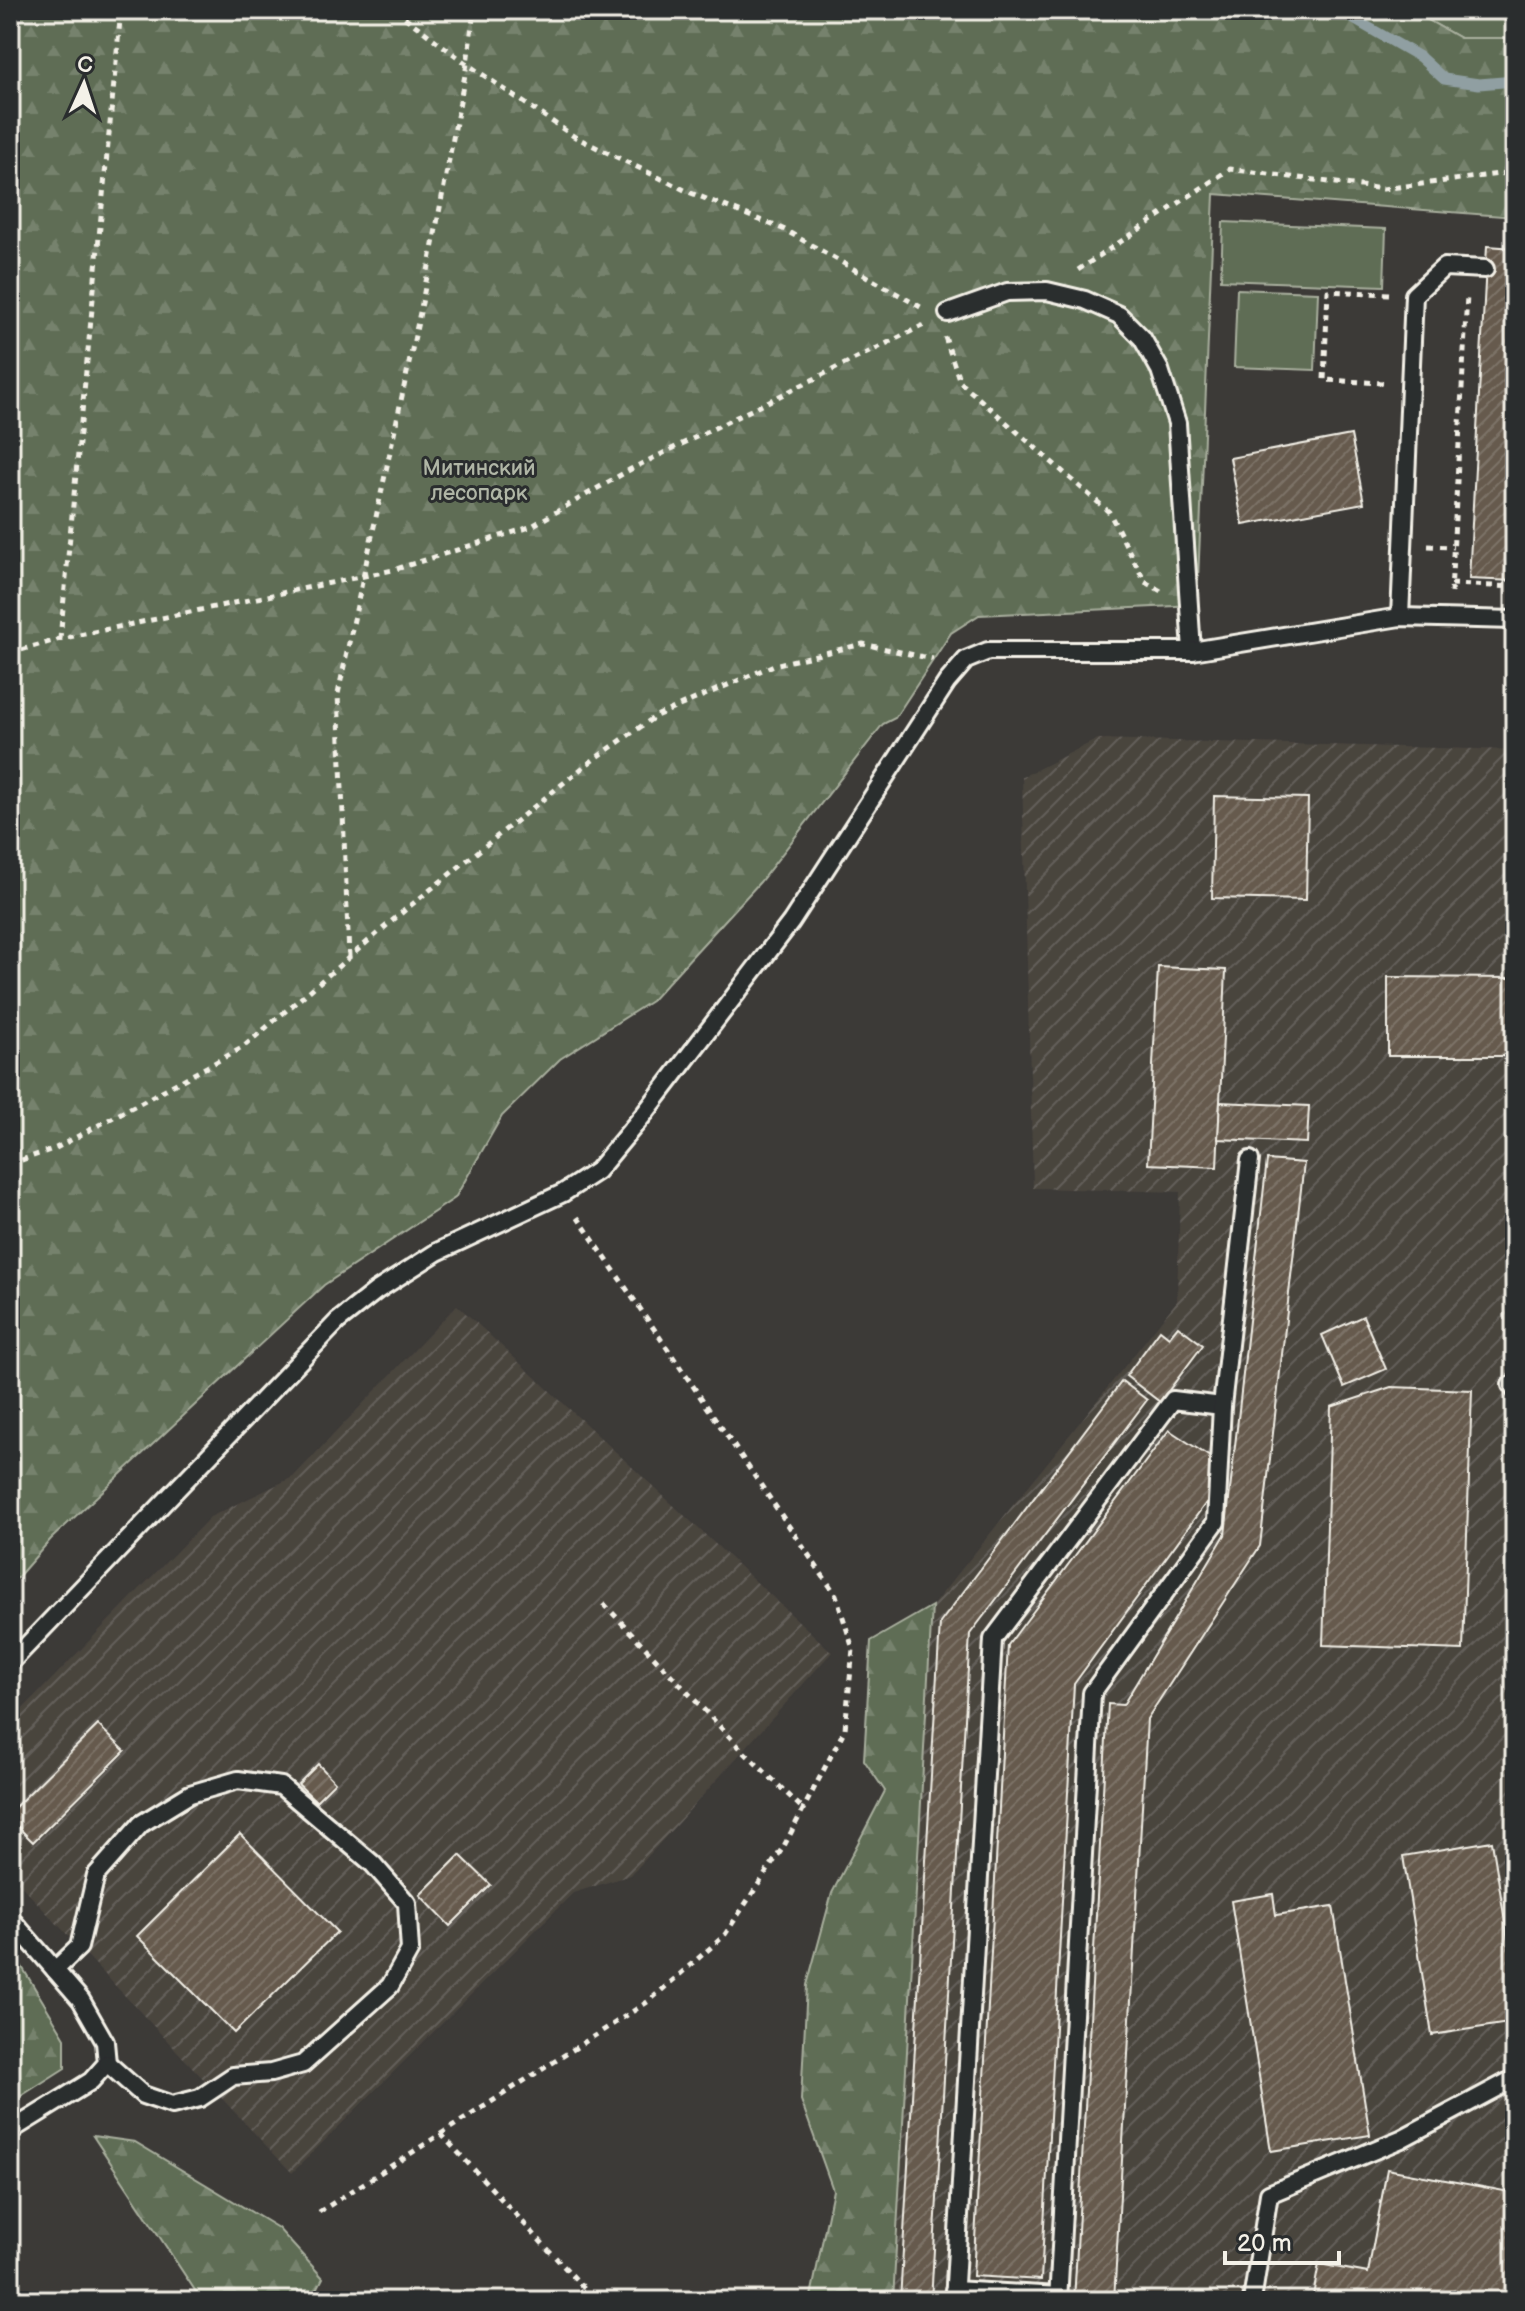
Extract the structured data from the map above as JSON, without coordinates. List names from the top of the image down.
{
  "parks": ["Митинский лесопарк"],
  "scale_bar": "20 m",
  "north": "top"
}
